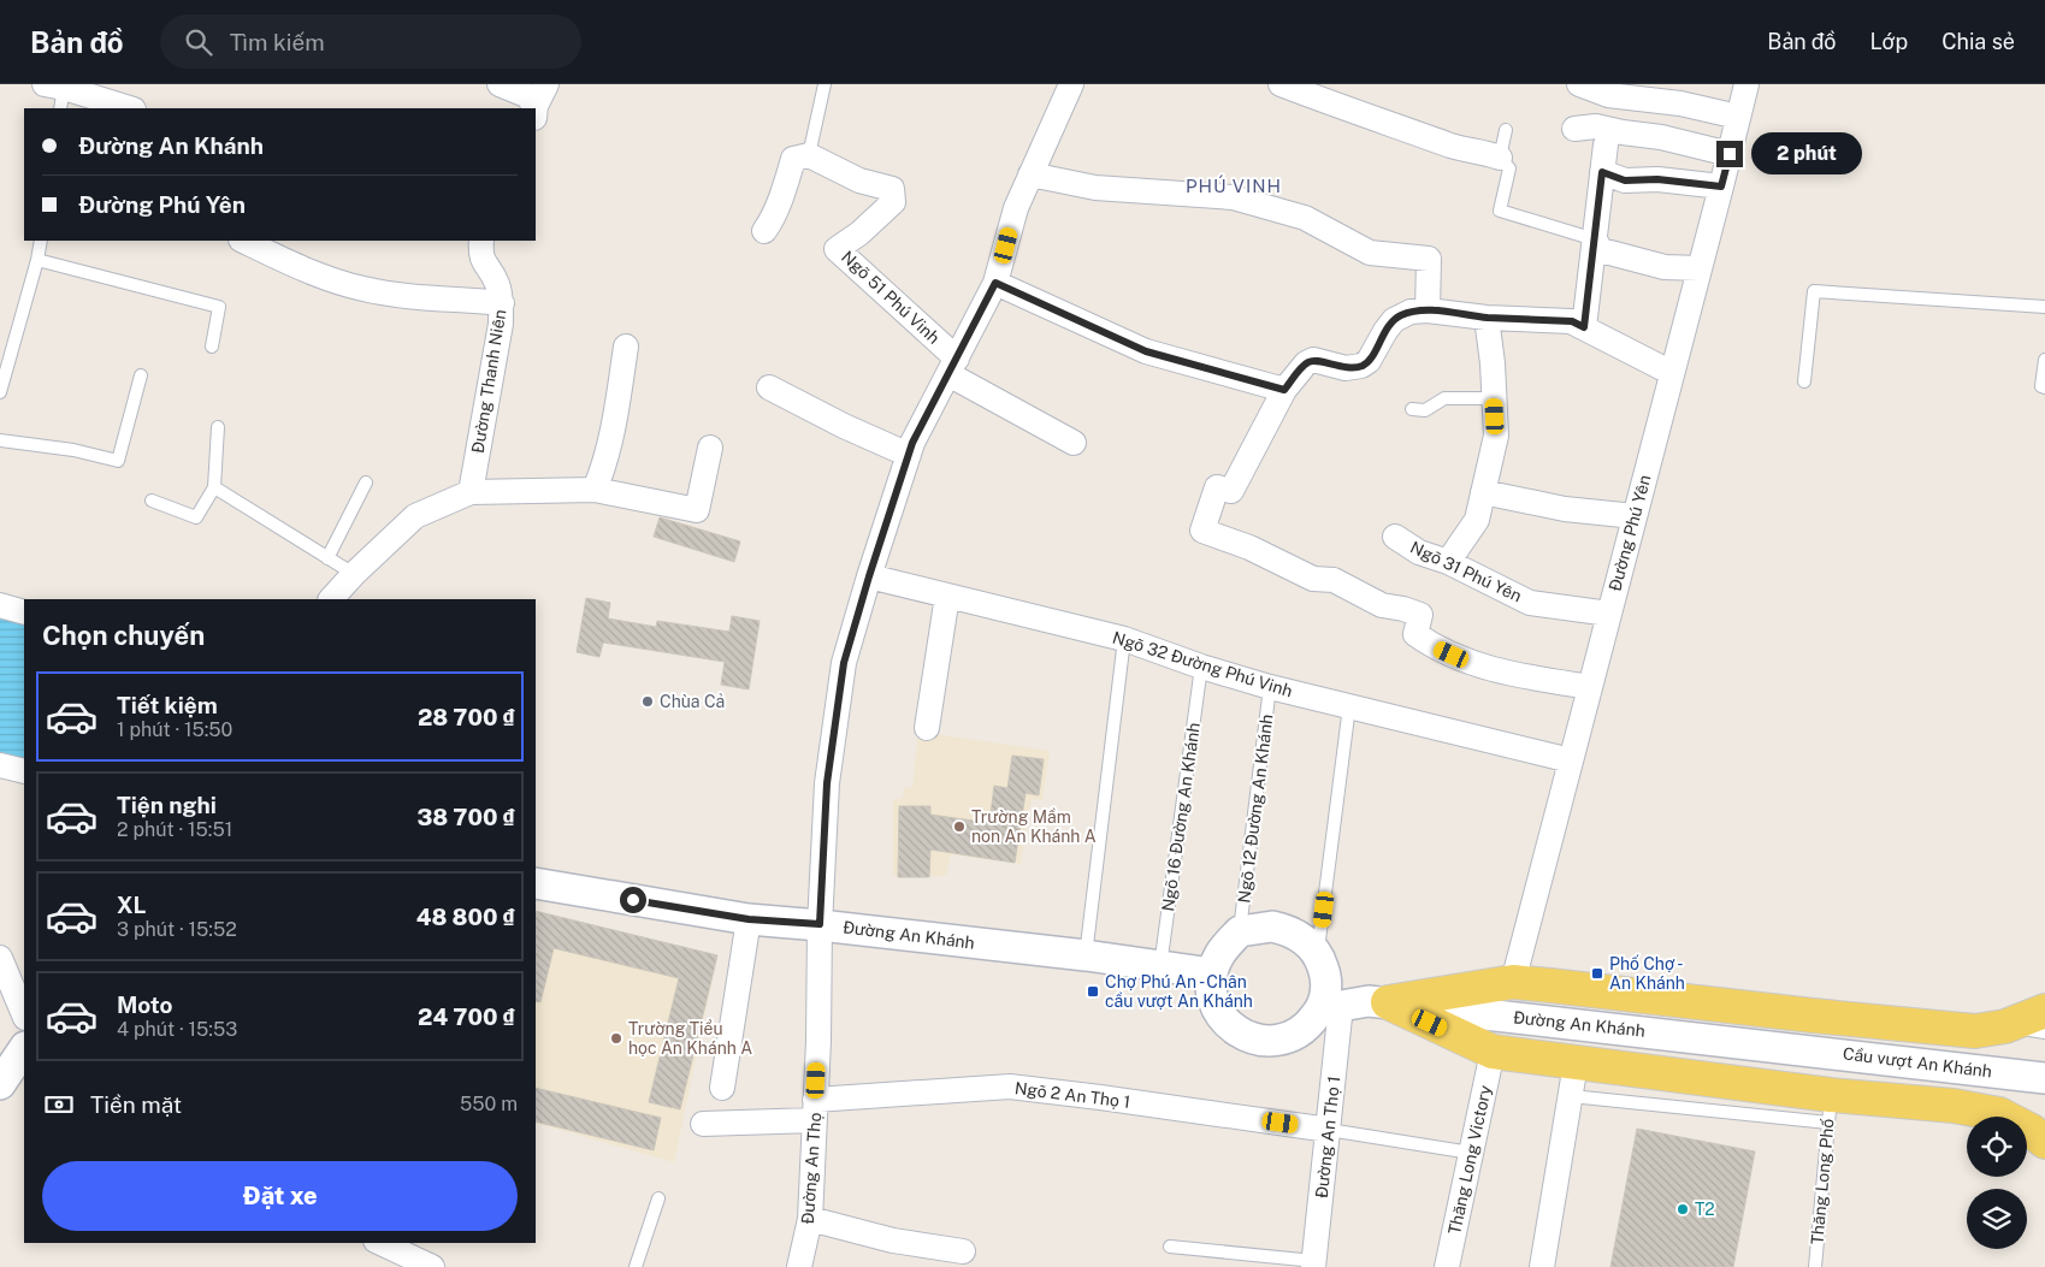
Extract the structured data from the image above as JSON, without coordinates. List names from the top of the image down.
{
  "streets": {
    "street": [
      "Ngõ 51 Phú Vinh",
      "Đường Thanh Niên",
      "Đường Phú Yên",
      "Ngõ 31 Phú Yên",
      "Ngõ 32 Đường Phú Vinh",
      "Đường An Khánh",
      "Cầu vượt An Khánh",
      "Ngõ 2 An Thọ 1",
      "Đường An Thọ 1",
      "Thăng Long Victory",
      "Đường An Thọ"
    ],
    "lane": ["Ngõ 12 Đường An Khánh", "Ngõ 16 Đường An Khánh", "Thăng Long Phố"]
  },
  "crossings": [
    ["Ngõ 51 Phú Vinh", "Đường An Thọ"],
    ["Đường Phú Yên", "Ngõ 31 Phú Yên"],
    ["Đường Phú Yên", "Ngõ 32 Đường Phú Vinh"],
    ["Ngõ 32 Đường Phú Vinh", "Ngõ 12 Đường An Khánh"],
    ["Ngõ 32 Đường Phú Vinh", "Ngõ 16 Đường An Khánh"],
    ["Ngõ 32 Đường Phú Vinh", "Đường An Thọ"],
    ["Ngõ 12 Đường An Khánh", "Đường An Khánh"],
    ["Ngõ 16 Đường An Khánh", "Đường An Khánh"],
    ["Đường An Khánh", "Cầu vượt An Khánh"],
    ["Đường An Khánh", "Đường An Thọ 1"],
    ["Đường An Khánh", "Đường An Thọ"],
    ["Ngõ 2 An Thọ 1", "Đường An Thọ 1"],
    ["Ngõ 2 An Thọ 1", "Đường An Thọ"]
  ],
  "districts": ["PHÚ VINH"],
  "places": {
    "other": [
      "Chùa Cả",
      "Trường Mầm non An Khánh A",
      "Trường Tiểu học An Khánh A",
      "T2"
    ],
    "transit": ["Phố Chợ - An Khánh", "Chợ Phú An - Chân cầu vượt An Khánh"]
  },
  "page": {
    "header": "Bản đồ",
    "search": "Tìm kiếm",
    "nav": ["Bản đồ", "Lớp", "Chia sẻ"],
    "banner": ["Đường An Khánh", "Đường Phú Yên"],
    "bubble": "2 phút",
    "heading": "Chọn chuyến",
    "list": [
      {
        "name": "Tiết kiệm",
        "note": "1 phút · 15:50",
        "value": "28 700 ₫"
      },
      {
        "name": "Tiện nghi",
        "note": "2 phút · 15:51",
        "value": "38 700 ₫"
      },
      {
        "name": "XL",
        "note": "3 phút · 15:52",
        "value": "48 800 ₫"
      },
      {
        "name": "Moto",
        "note": "4 phút · 15:53",
        "value": "24 700 ₫"
      }
    ],
    "pay": ["Tiền mặt", "550 m"],
    "buttons": "Đặt xe"
  }
}
